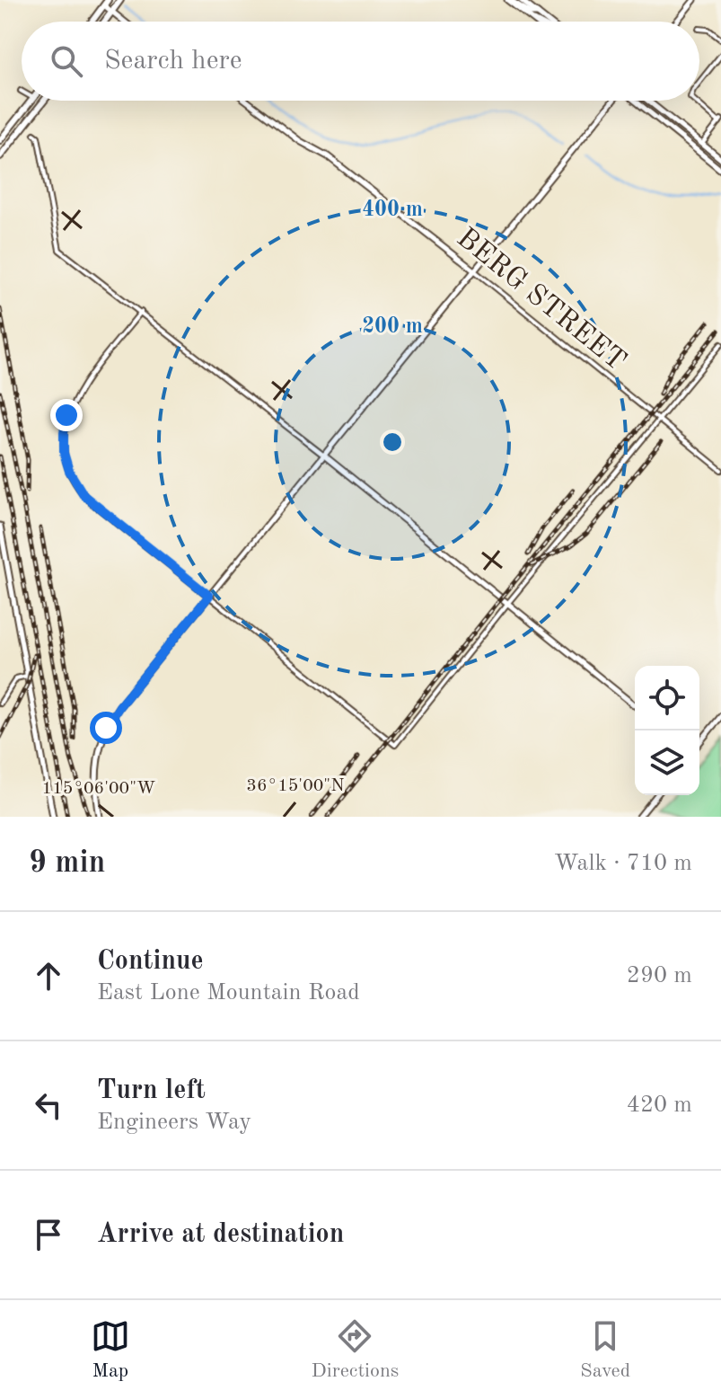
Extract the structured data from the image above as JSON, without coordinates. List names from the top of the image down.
{
  "streets": {
    "street": ["BERG STREET"]
  },
  "page": {
    "search": "Search here",
    "heading": ["9 min", "Walk · 710 m"],
    "list": [
      ["Continue", "East Lone Mountain Road", "290 m"],
      ["Turn left", "Engineers Way", "420 m"],
      "Arrive at destination"
    ],
    "nav": ["Map", "Directions", "Saved"]
  },
  "coordinates": ["36°15'00\"N", "115°06'00\"W"],
  "rings": ["400 m", "200 m"]
}
